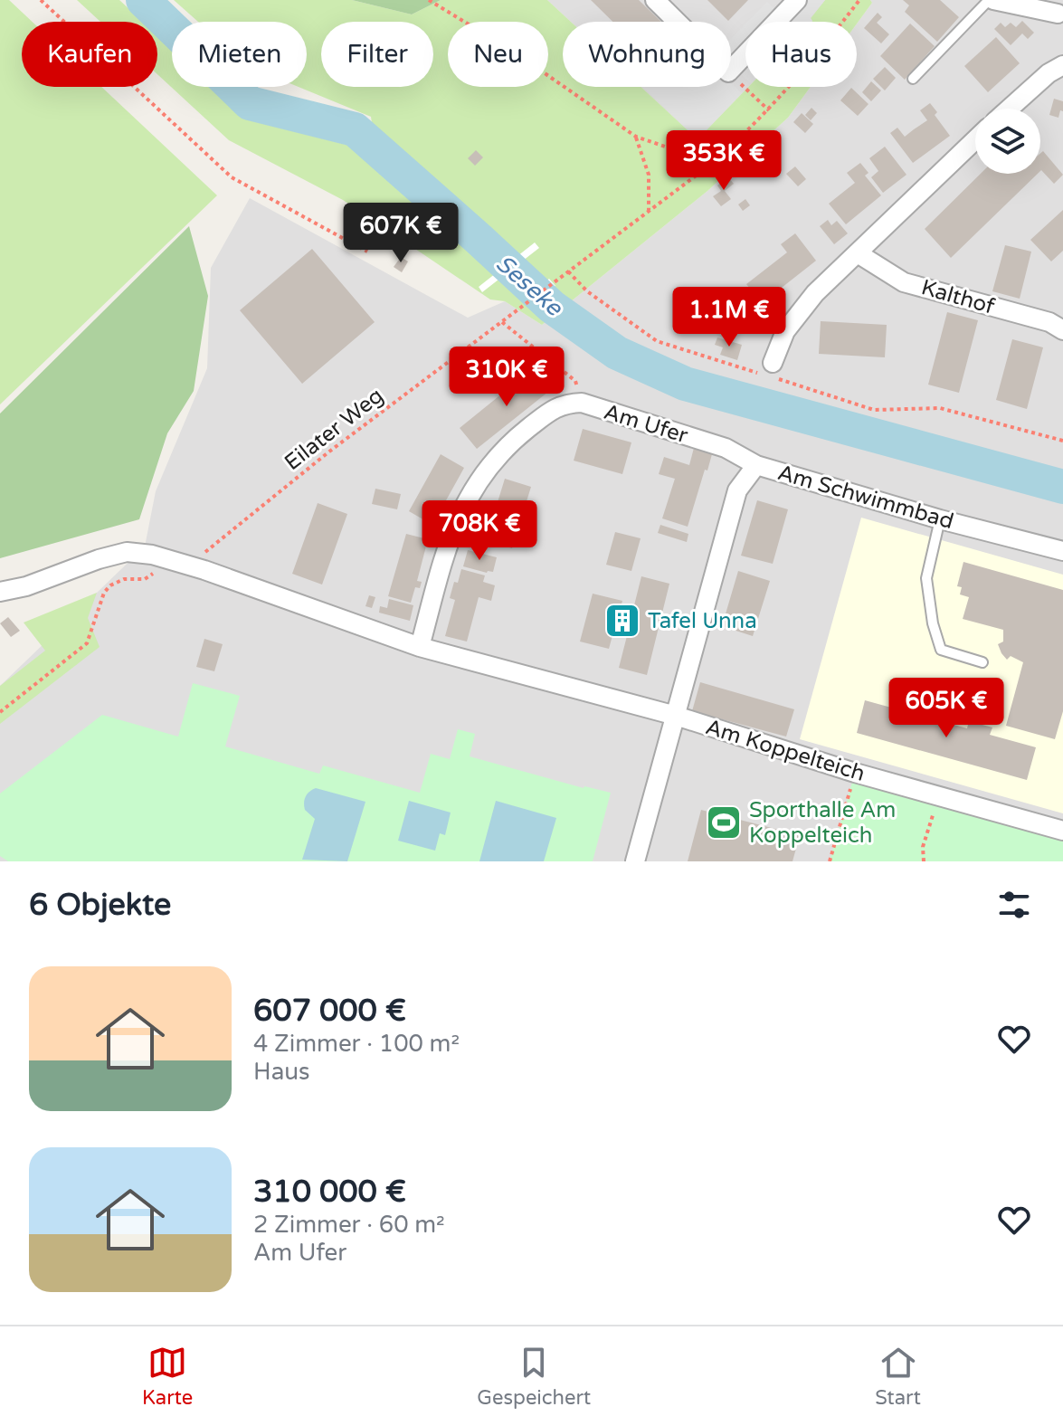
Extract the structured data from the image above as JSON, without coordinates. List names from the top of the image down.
{
  "streets": {
    "street": [
      "Kalthof",
      "Am Ufer",
      "Am Schwimmbad",
      "Am Koppelteich"
    ],
    "path": ["Eilater Weg"]
  },
  "crossings": [
    ["Am Ufer", "Am Schwimmbad"],
    ["Am Schwimmbad", "Am Koppelteich"]
  ],
  "water": ["Seseke"],
  "places": {
    "building": ["Tafel Unna"],
    "sports": ["Sporthalle Am Koppelteich"]
  },
  "page": {
    "chip": [
      "Kaufen",
      "Mieten",
      "Filter",
      "Neu",
      "Wohnung",
      "Haus"
    ],
    "price": [
      "353K €",
      "607K €",
      "1.1M €",
      "310K €",
      "708K €",
      "605K €"
    ],
    "heading": "6 Objekte",
    "list": [
      {
        "name": "607 000 €",
        "note": "4 Zimmer · 100 m² · Haus"
      },
      {
        "name": "310 000 €",
        "note": "2 Zimmer · 60 m² · Am Ufer"
      }
    ],
    "tabs": ["Karte", "Gespeichert", "Start"]
  }
}
